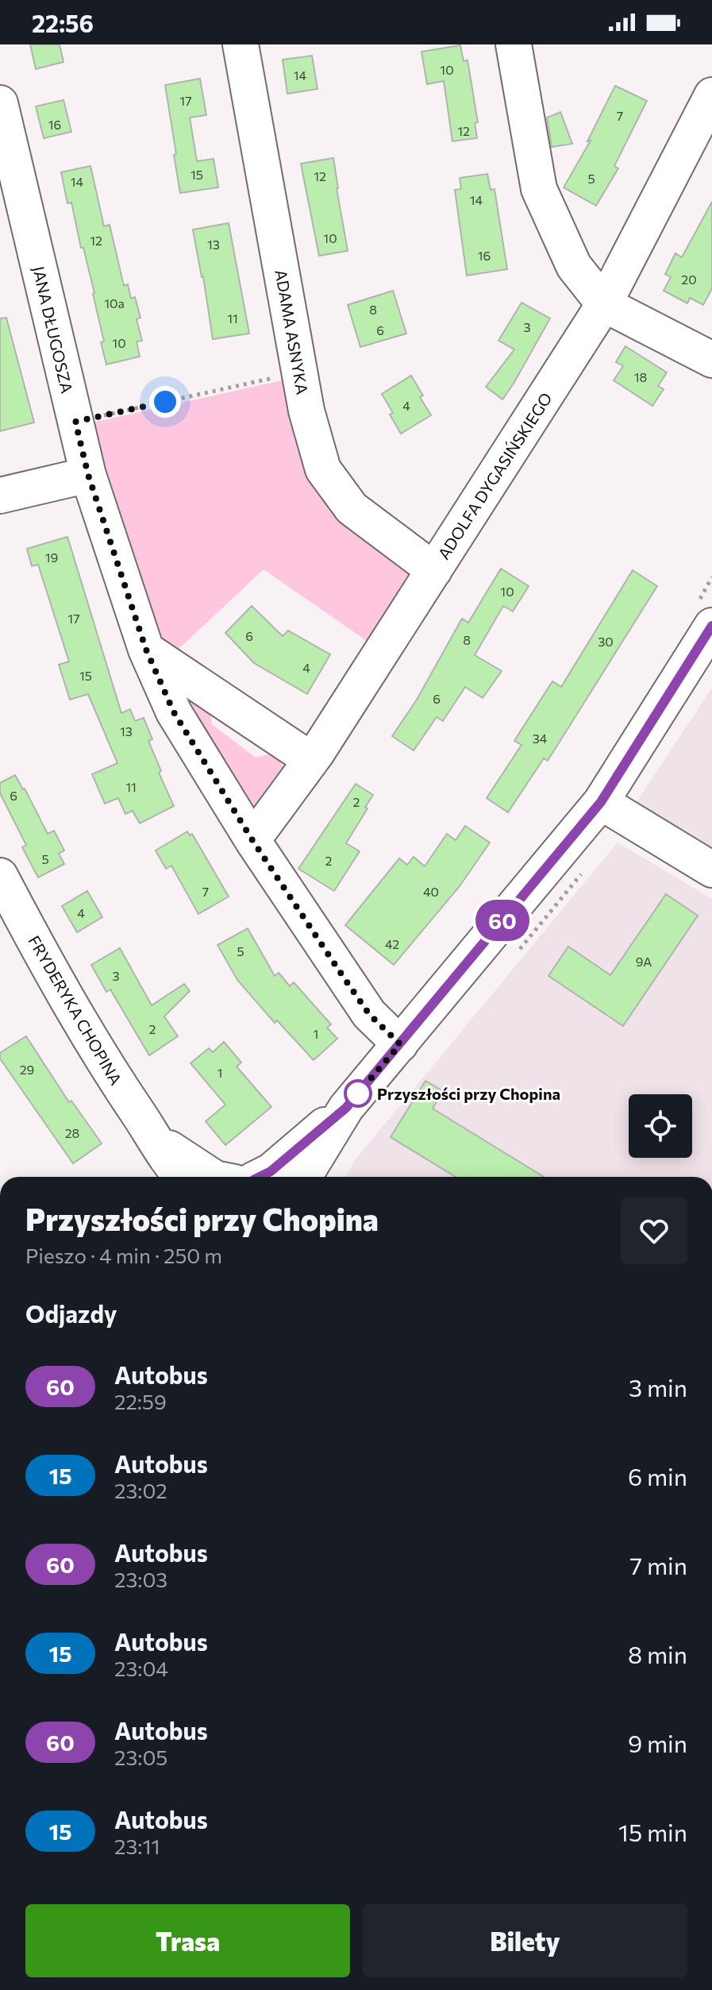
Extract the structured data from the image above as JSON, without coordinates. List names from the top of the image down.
{
  "streets": {
    "street": [
      "JANA DŁUGOSZA",
      "ADAMA ASNYKA",
      "ADOLFA DYGASIŃSKIEGO",
      "FRYDERYKA CHOPINA"
    ]
  },
  "crossings": [
    ["JANA DŁUGOSZA", "ADOLFA DYGASIŃSKIEGO"],
    ["ADAMA ASNYKA", "ADOLFA DYGASIŃSKIEGO"]
  ],
  "places": ["Przyszłości przy Chopina"],
  "lines": ["bus line 60"],
  "house_numbers": [
    "10",
    "14",
    "17",
    "7",
    "16",
    "12",
    "15",
    "12",
    "5",
    "14",
    "14",
    "10",
    "12",
    "13",
    "16",
    "20",
    "10a",
    "8",
    "11",
    "3",
    "6",
    "10",
    "18",
    "4",
    "19",
    "10",
    "17",
    "6",
    "8",
    "30",
    "4",
    "15",
    "6",
    "13",
    "34",
    "11",
    "6",
    "2",
    "5",
    "2",
    "7",
    "40",
    "4",
    "42",
    "5",
    "9A",
    "3",
    "2",
    "1",
    "29",
    "1",
    "28"
  ],
  "page": {
    "status": "22:56",
    "on_map": "60",
    "heading": [
      ["Przyszłości przy Chopina", "Pieszo · 4 min · 250 m"],
      "Odjazdy"
    ],
    "list": [
      {
        "mark": "60",
        "name": "Autobus",
        "note": "22:59",
        "value": "3 min"
      },
      {
        "mark": "15",
        "name": "Autobus",
        "note": "23:02",
        "value": "6 min"
      },
      {
        "mark": "60",
        "name": "Autobus",
        "note": "23:03",
        "value": "7 min"
      },
      {
        "mark": "15",
        "name": "Autobus",
        "note": "23:04",
        "value": "8 min"
      },
      {
        "mark": "60",
        "name": "Autobus",
        "note": "23:05",
        "value": "9 min"
      },
      {
        "mark": "15",
        "name": "Autobus",
        "note": "23:11",
        "value": "15 min"
      }
    ],
    "buttons": ["Trasa", "Bilety"]
  }
}
